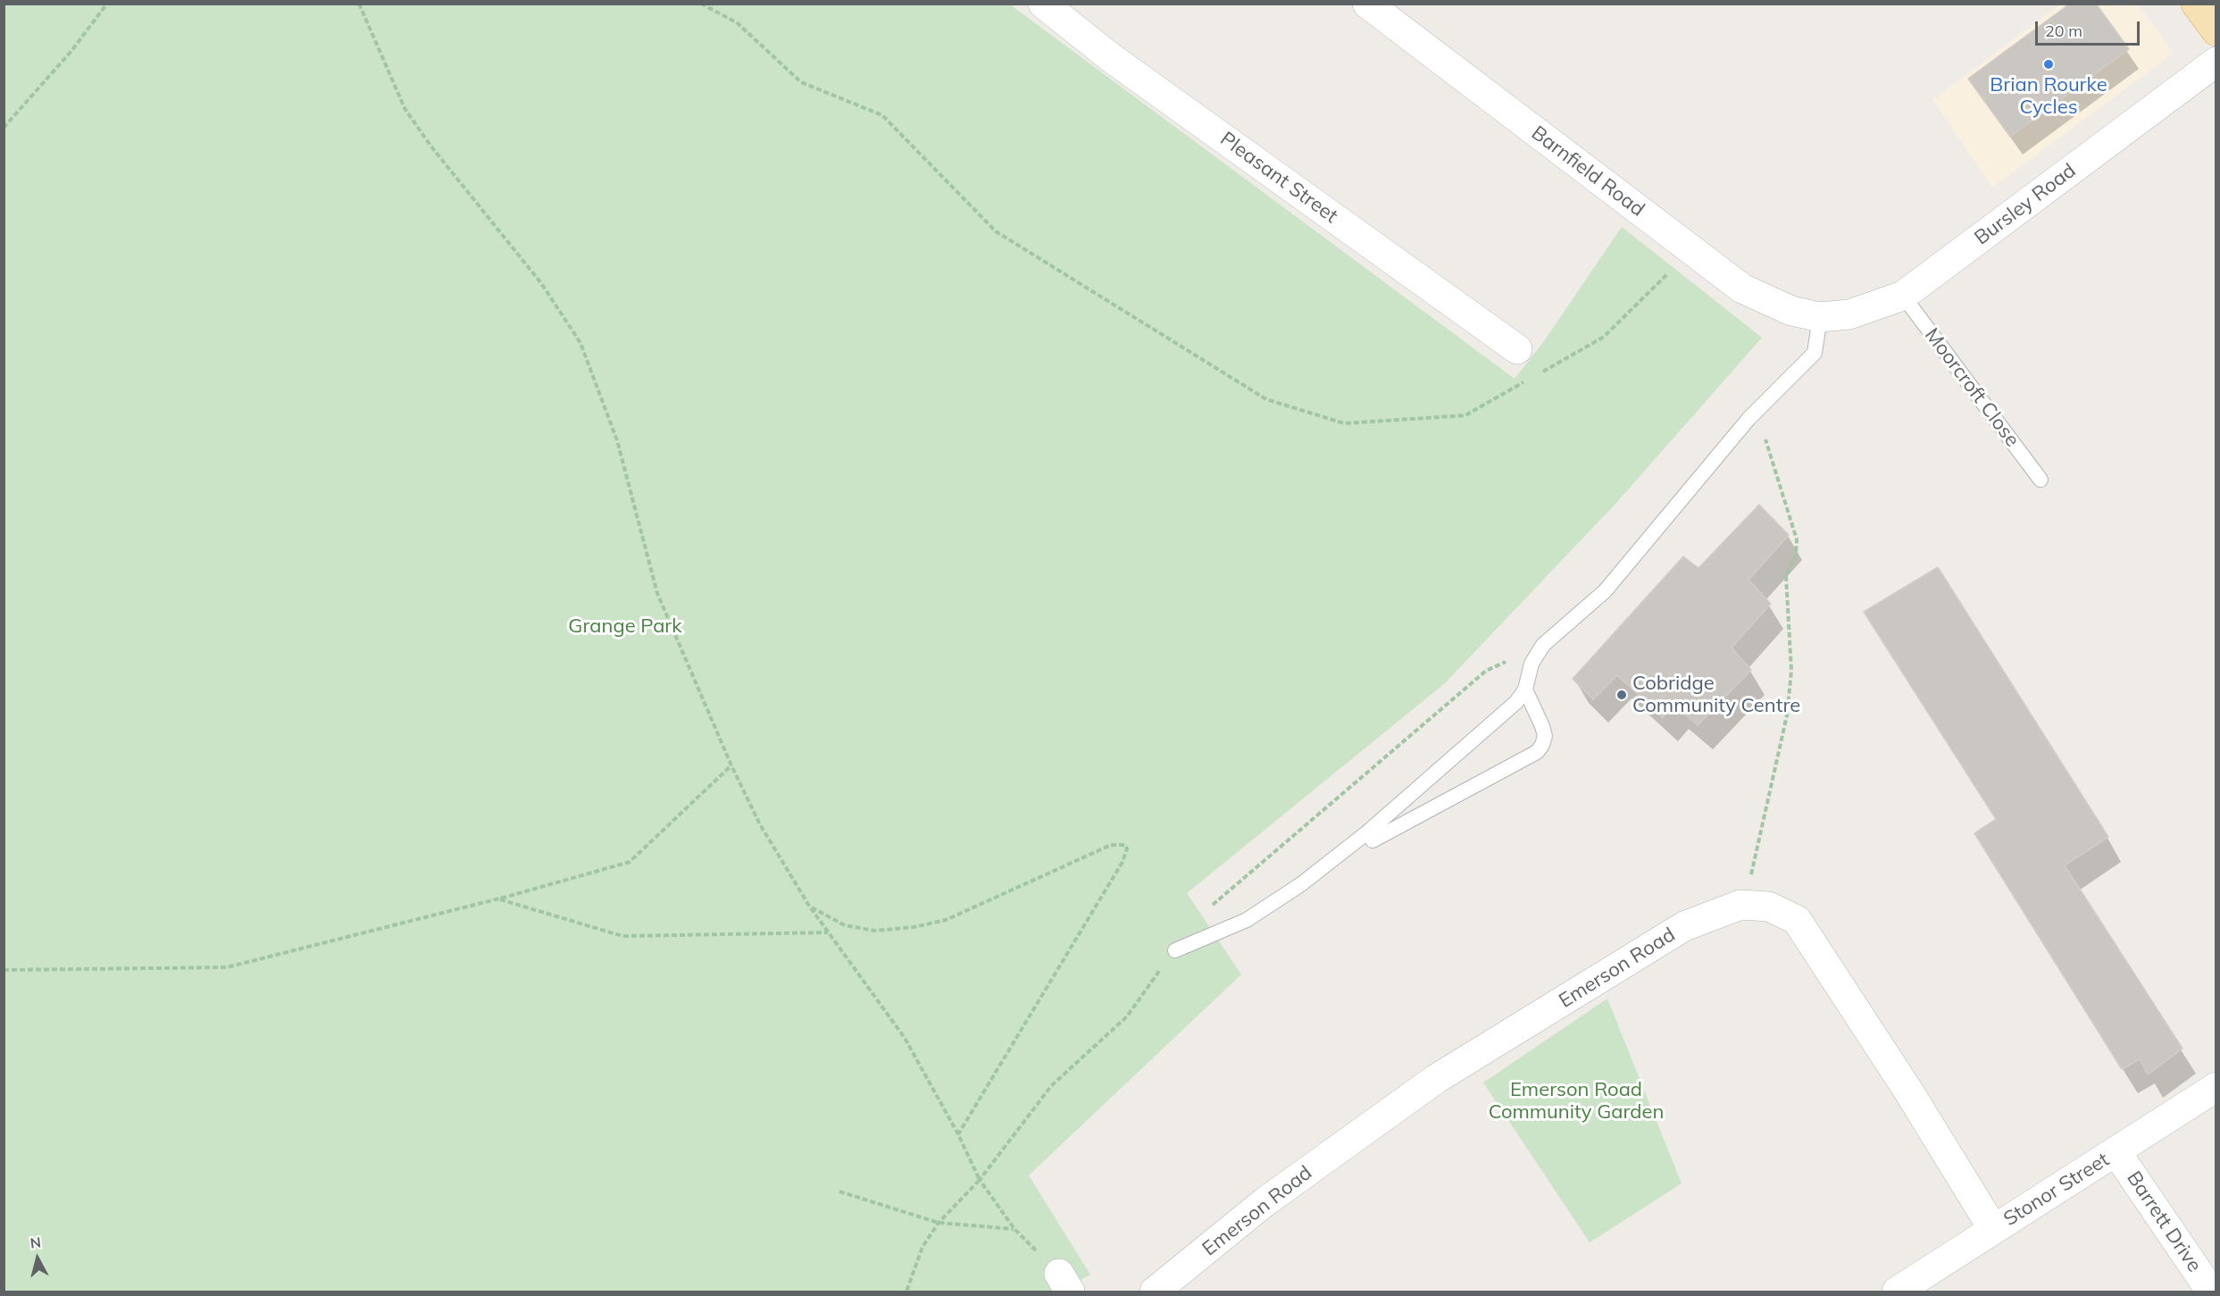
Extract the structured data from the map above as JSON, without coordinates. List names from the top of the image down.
{
  "streets": {
    "street": [
      "Barnfield Road",
      "Pleasant Street",
      "Bursley Road",
      "Emerson Road",
      "Stonor Street",
      "Barrett Drive"
    ],
    "lane": ["Moorcroft Close"]
  },
  "crossings": [
    ["Barnfield Road", "Bursley Road"],
    ["Bursley Road", "Moorcroft Close"],
    ["Emerson Road", "Stonor Street"],
    ["Stonor Street", "Barrett Drive"]
  ],
  "parks": ["Grange Park", "Emerson Road Community Garden"],
  "places": ["Brian Rourke Cycles", "Cobridge Community Centre"],
  "scale_bar": "20 m",
  "north": "top"
}
